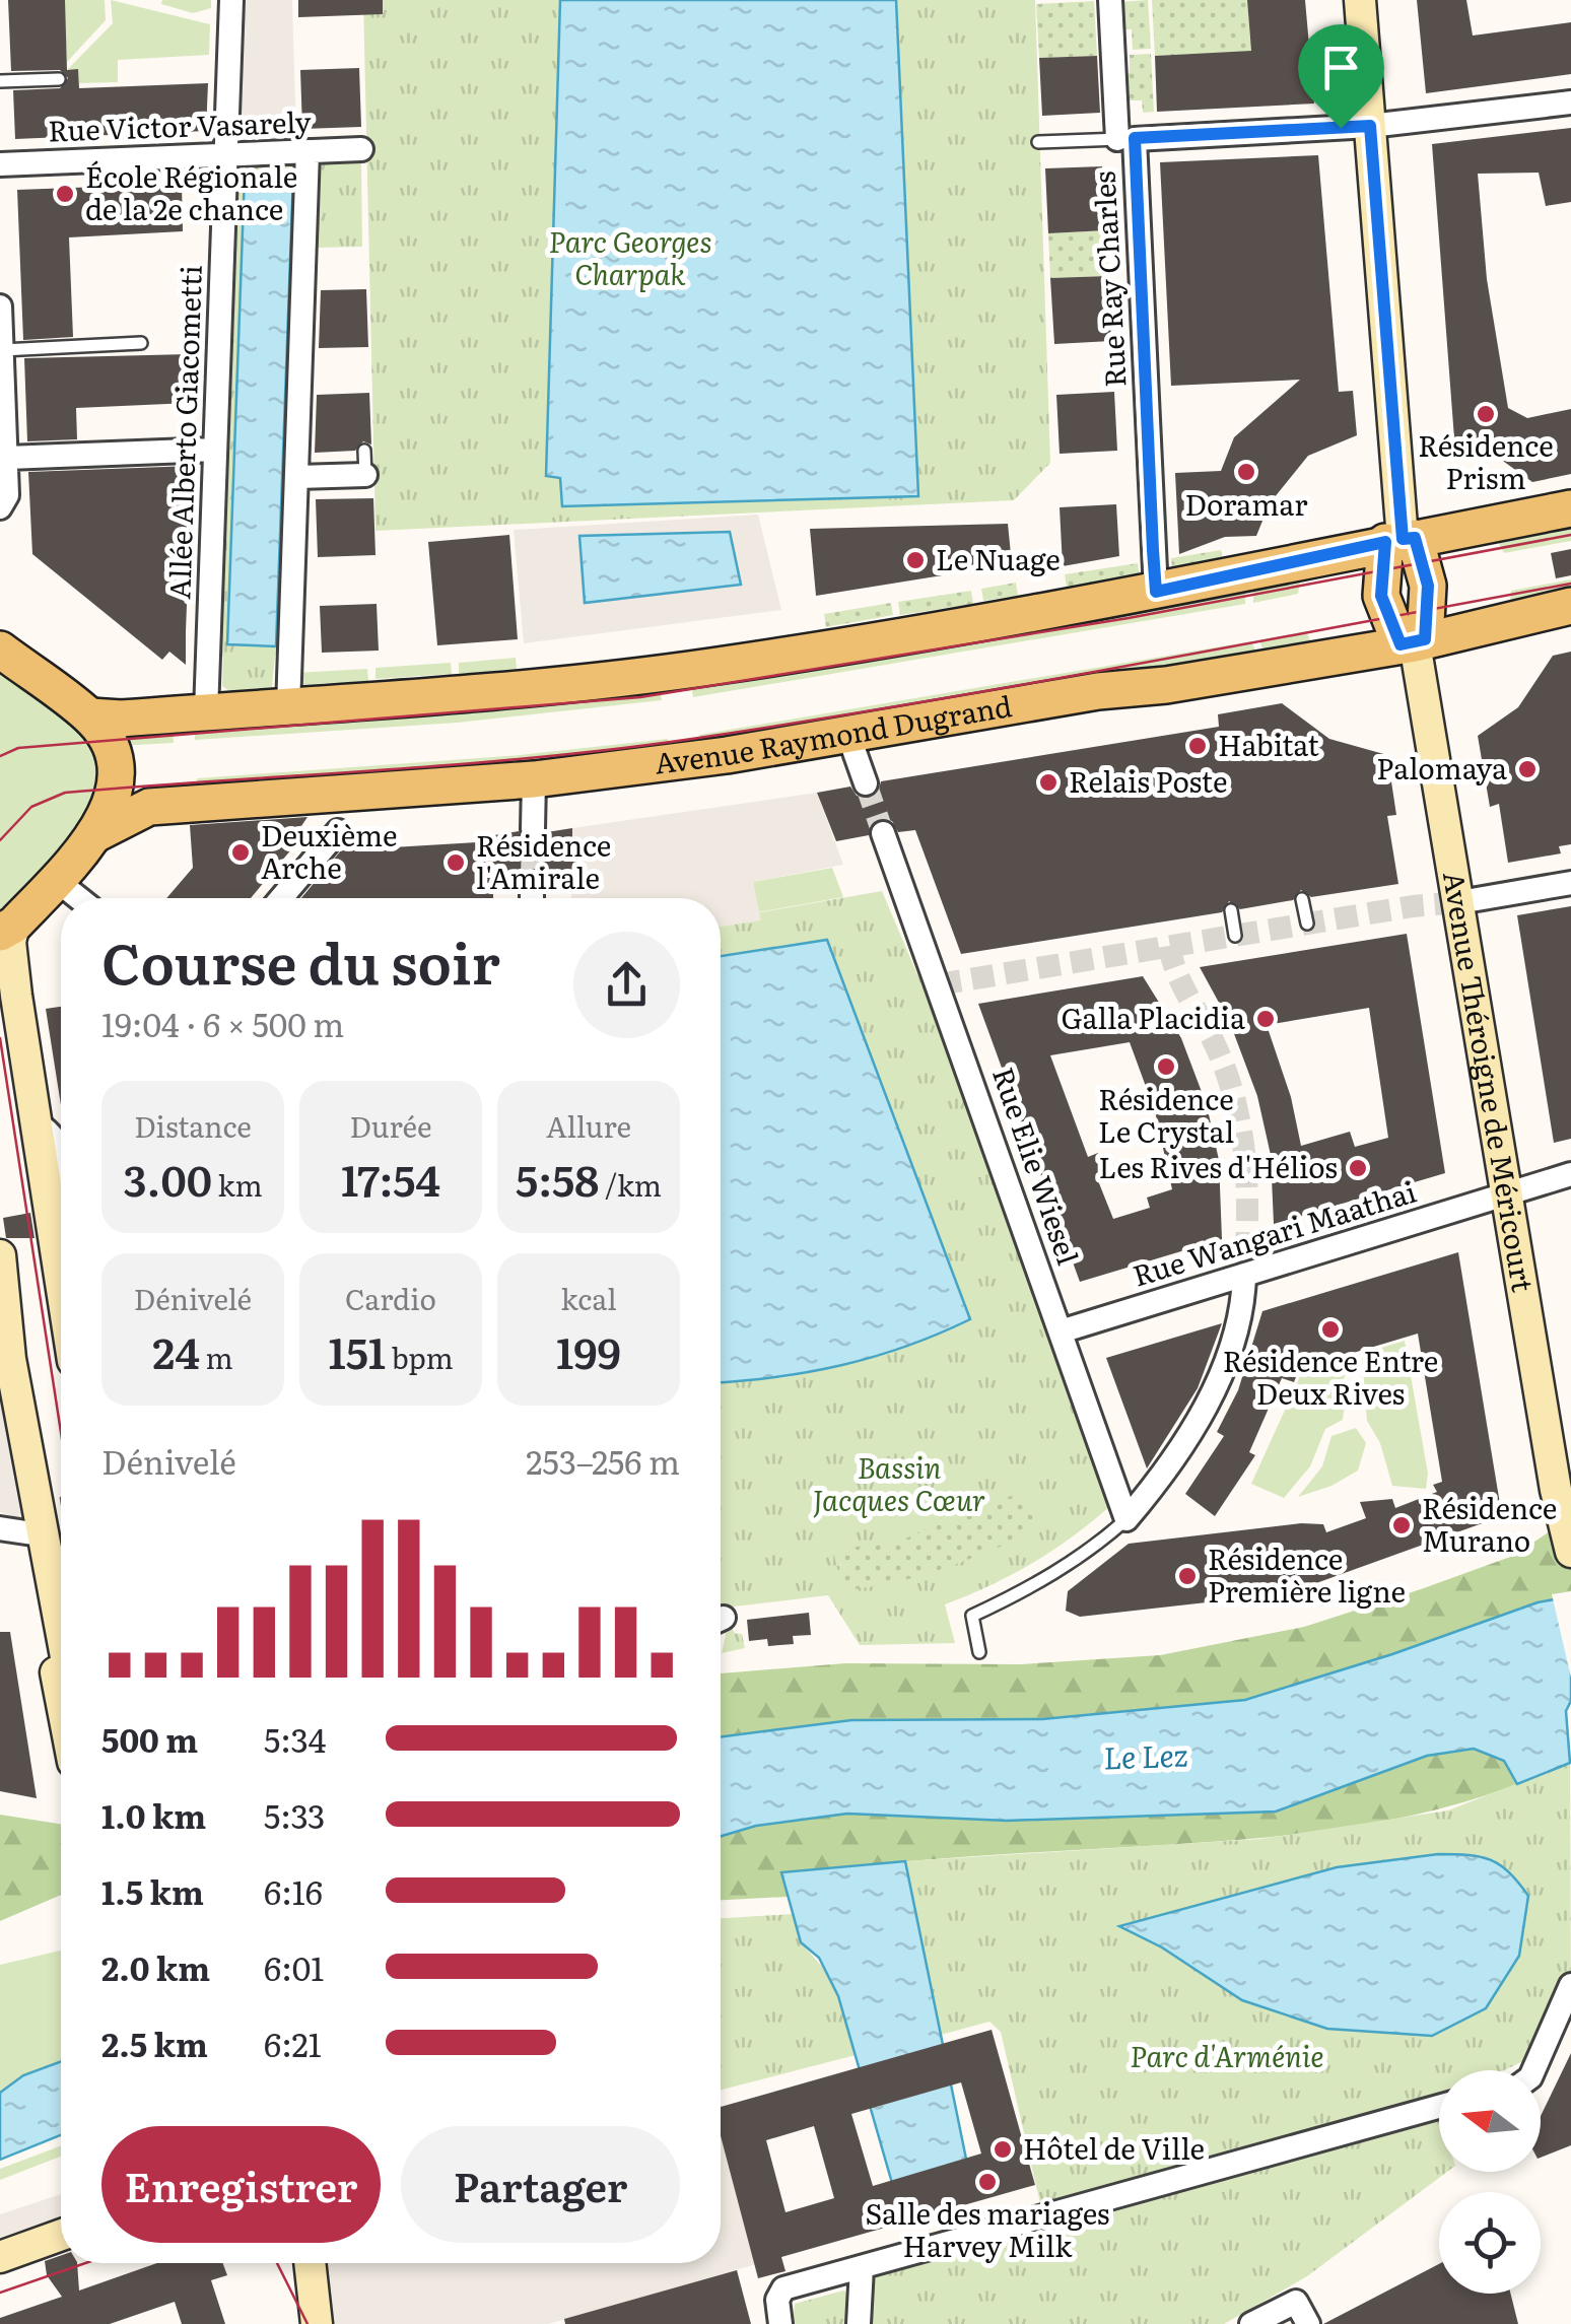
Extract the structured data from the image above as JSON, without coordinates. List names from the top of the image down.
{
  "streets": {
    "main road": ["Avenue Raymond Dugrand"],
    "street": [
      "Rue Victor Vasarely",
      "Rue Ray Charles",
      "Allée Alberto Giacometti",
      "Avenue Théroigne de Méricourt",
      "Rue Elie Wiesel",
      "Rue Wangari Maathai"
    ]
  },
  "crossings": [
    ["Rue Victor Vasarely", "Allée Alberto Giacometti"],
    ["Avenue Raymond Dugrand", "Avenue Théroigne de Méricourt"],
    ["Avenue Théroigne de Méricourt", "Rue Wangari Maathai"],
    ["Rue Elie Wiesel", "Rue Wangari Maathai"]
  ],
  "water": ["Le Lez"],
  "parks": ["Parc Georges Charpak", "Bassin Jacques Cœur", "Parc d'Arménie"],
  "places": [
    "École Régionale de la 2e chance",
    "Résidence Prism",
    "Doramar",
    "Le Nuage",
    "Habitat",
    "Palomaya",
    "Relais Poste",
    "Deuxième Arche",
    "Résidence l'Amirale",
    "Galla Placidia",
    "Résidence Le Crystal",
    "Les Rives d'Hélios",
    "Résidence Entre Deux Rives",
    "Résidence Murano",
    "Résidence Première ligne",
    "Hôtel de Ville",
    "Salle des mariages Harvey Milk"
  ],
  "north": "left",
  "page": {
    "heading": ["Course du soir", "19:04 · 6 × 500 m"],
    "stats": [
      ["Distance", "3.00 km"],
      ["Durée", "17:54"],
      ["Allure", "5:58 /km"],
      ["Dénivelé", "24 m"],
      ["Cardio", "151 bpm"],
      ["kcal", "199"]
    ],
    "chart": ["Dénivelé", "253–256 m"],
    "list": [
      {
        "name": "500 m",
        "note": "5:34"
      },
      {
        "name": "1.0 km",
        "note": "5:33"
      },
      {
        "name": "1.5 km",
        "note": "6:16"
      },
      {
        "name": "2.0 km",
        "note": "6:01"
      },
      {
        "name": "2.5 km",
        "note": "6:21"
      }
    ],
    "buttons": ["Enregistrer", "Partager"]
  }
}
